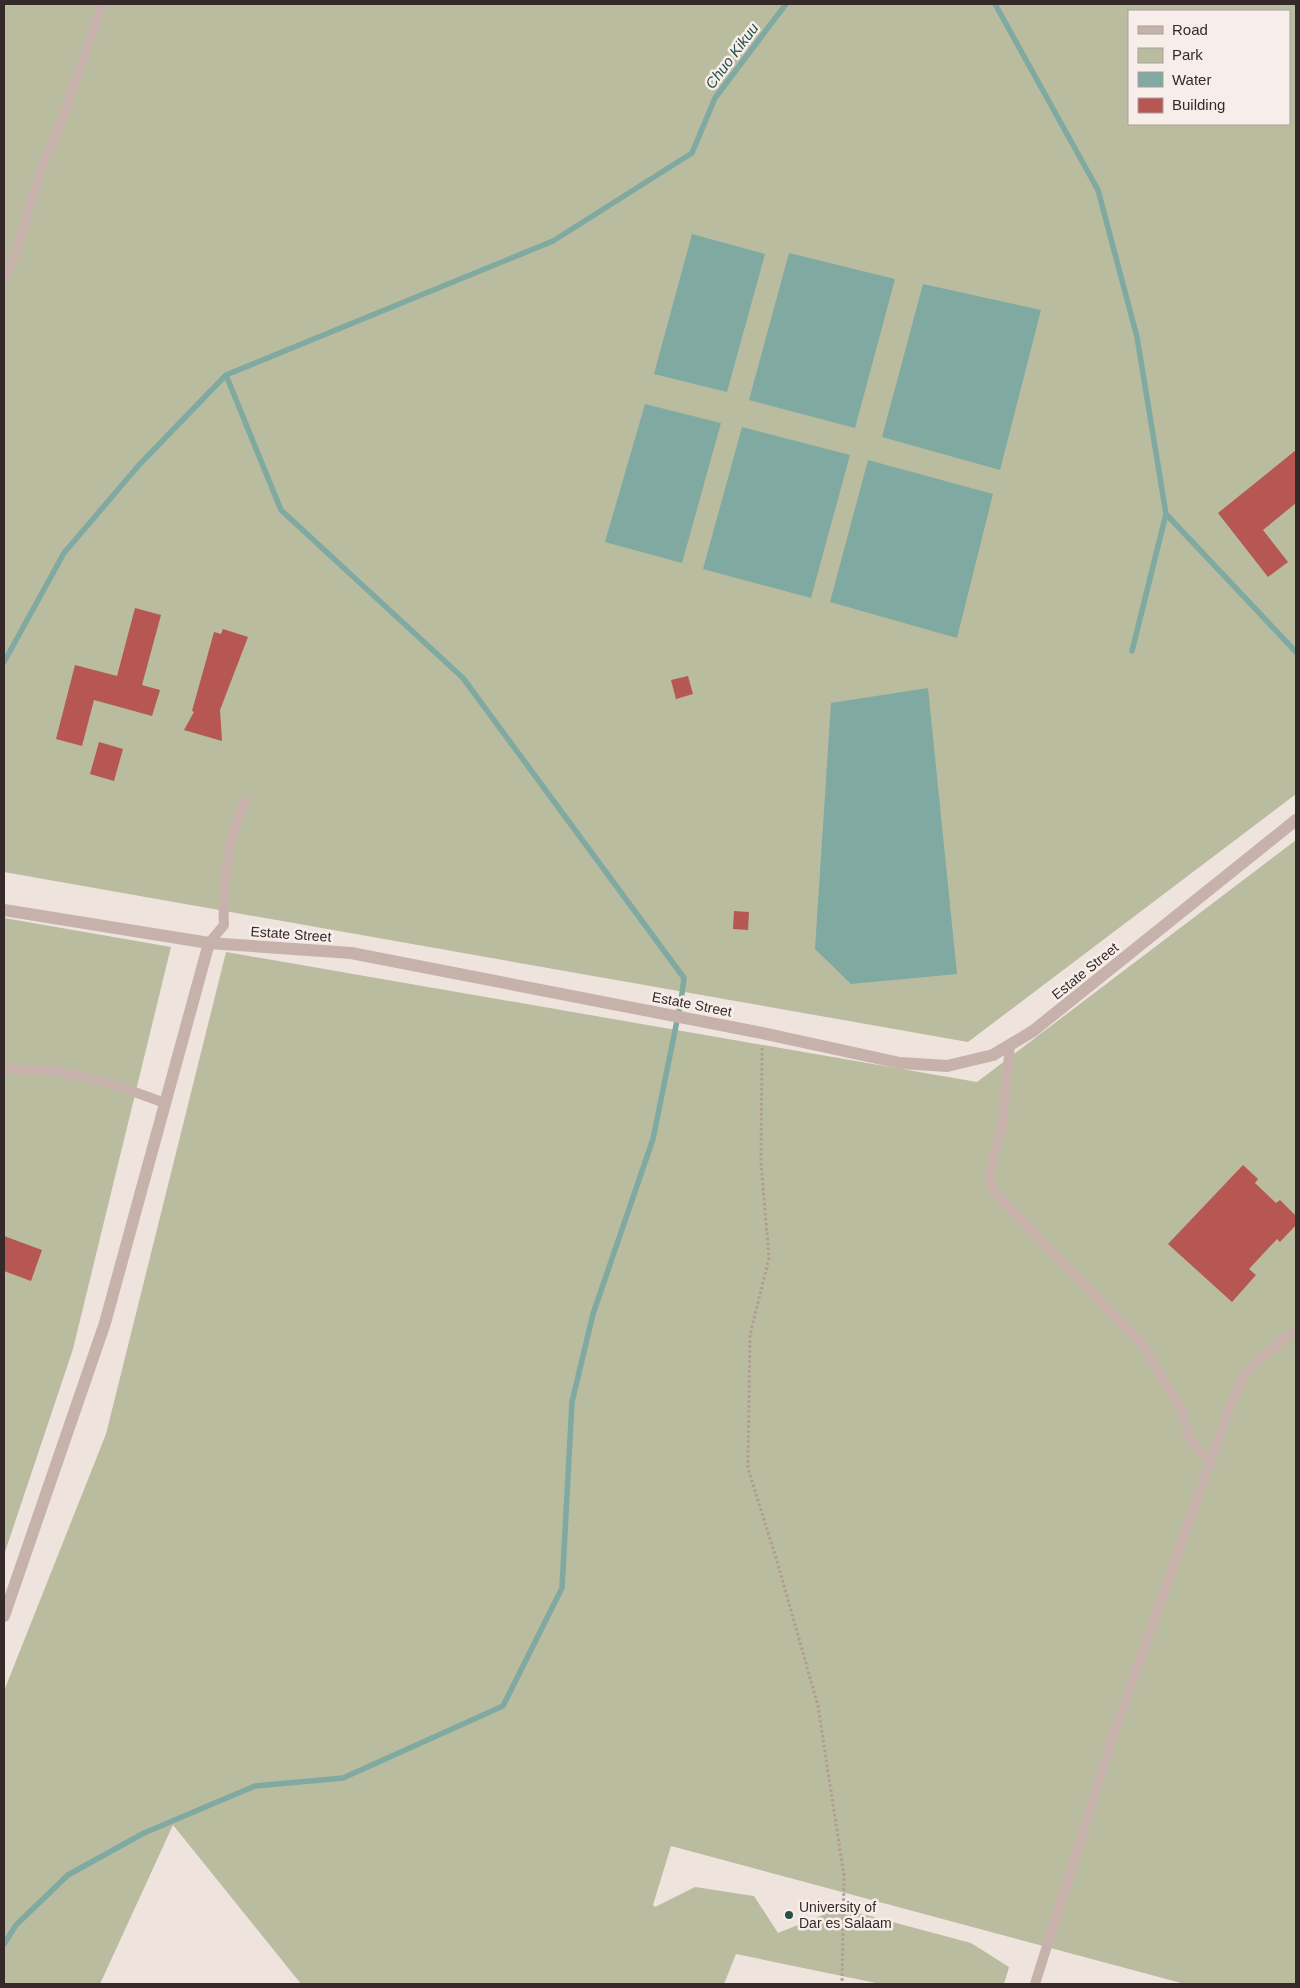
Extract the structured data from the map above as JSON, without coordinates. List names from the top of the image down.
{
  "streets": {
    "street": ["Estate Street"]
  },
  "water": ["Chuo Kikuu"],
  "places": ["University of Dar es Salaam"],
  "legend": [
    "Road",
    "Park",
    "Water",
    "Building"
  ]
}
